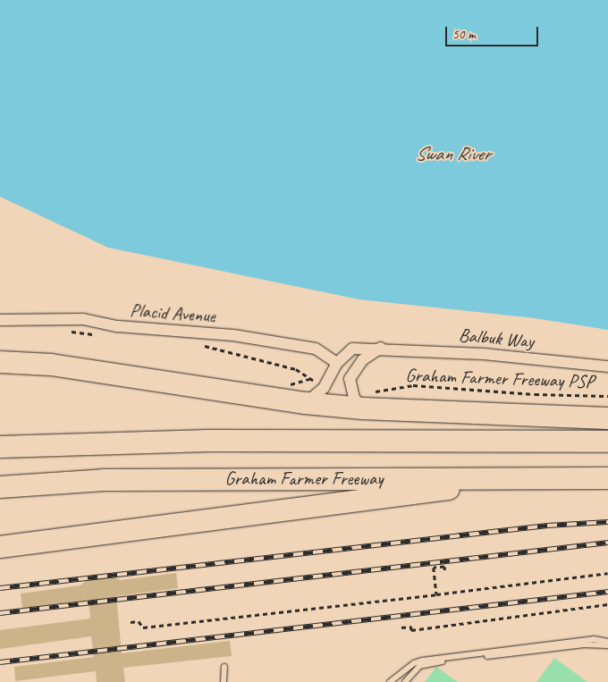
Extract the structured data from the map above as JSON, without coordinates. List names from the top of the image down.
{
  "streets": {
    "highway": ["Graham Farmer Freeway"],
    "street": ["Placid Avenue", "Balbuk Way"],
    "path": ["Graham Farmer Freeway PSP"]
  },
  "crossings": [
    ["Placid Avenue", "Balbuk Way"]
  ],
  "water": ["Swan River"],
  "scale_bar": "50 m"
}
